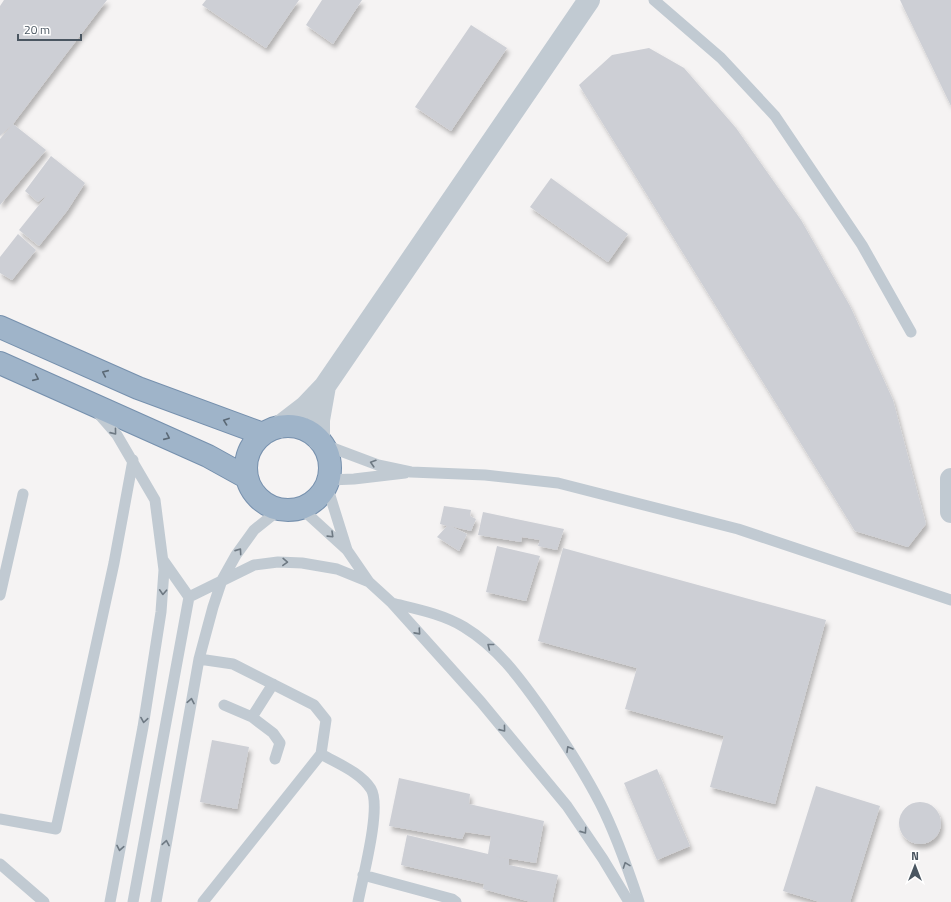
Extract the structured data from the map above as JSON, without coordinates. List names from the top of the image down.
{
  "scale_bar": "20 m",
  "north": "top"
}
